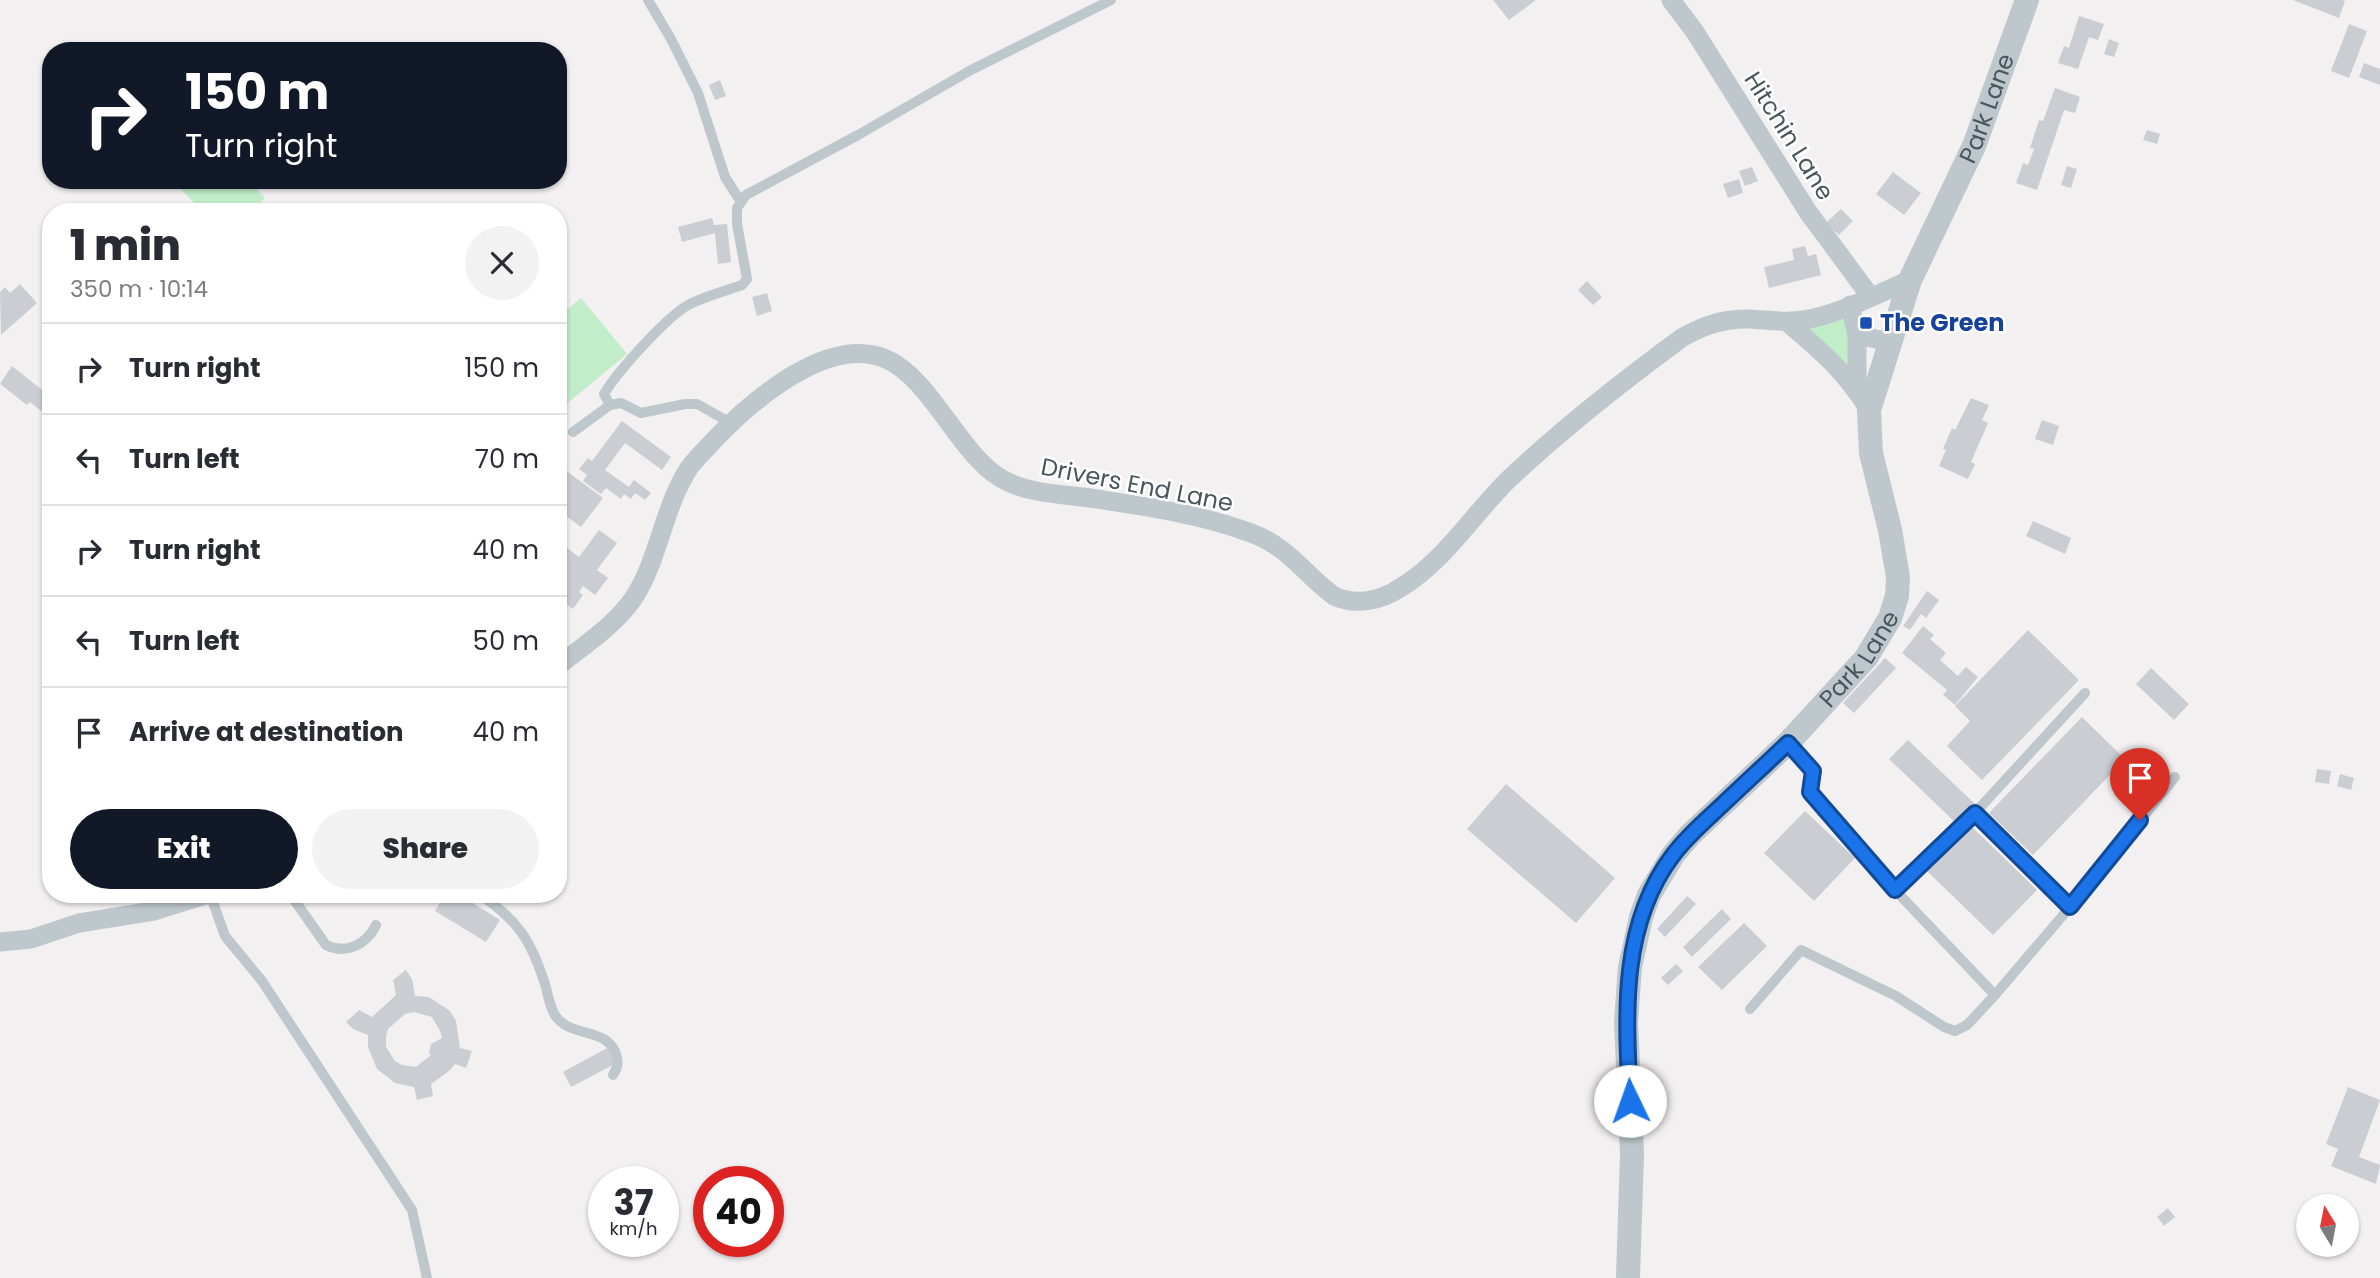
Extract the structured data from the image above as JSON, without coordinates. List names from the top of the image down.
{
  "streets": {
    "street": ["Park Lane", "Hitchin Lane", "Drivers End Lane"]
  },
  "crossings": [
    ["Park Lane", "Drivers End Lane"],
    ["Hitchin Lane", "Drivers End Lane"]
  ],
  "places": {
    "transit": ["The Green"]
  },
  "north": "top",
  "page": {
    "turn": ["150 m", "Turn right"],
    "heading": ["1 min", "350 m · 10:14"],
    "list": [
      {
        "name": "Turn right",
        "value": "150 m"
      },
      {
        "name": "Turn left",
        "value": "70 m"
      },
      {
        "name": "Turn right",
        "value": "40 m"
      },
      {
        "name": "Turn left",
        "value": "50 m"
      },
      {
        "name": "Arrive at destination",
        "value": "40 m"
      }
    ],
    "buttons": ["Exit", "Share"],
    "speed": "37 km/h",
    "limit": "40"
  }
}
